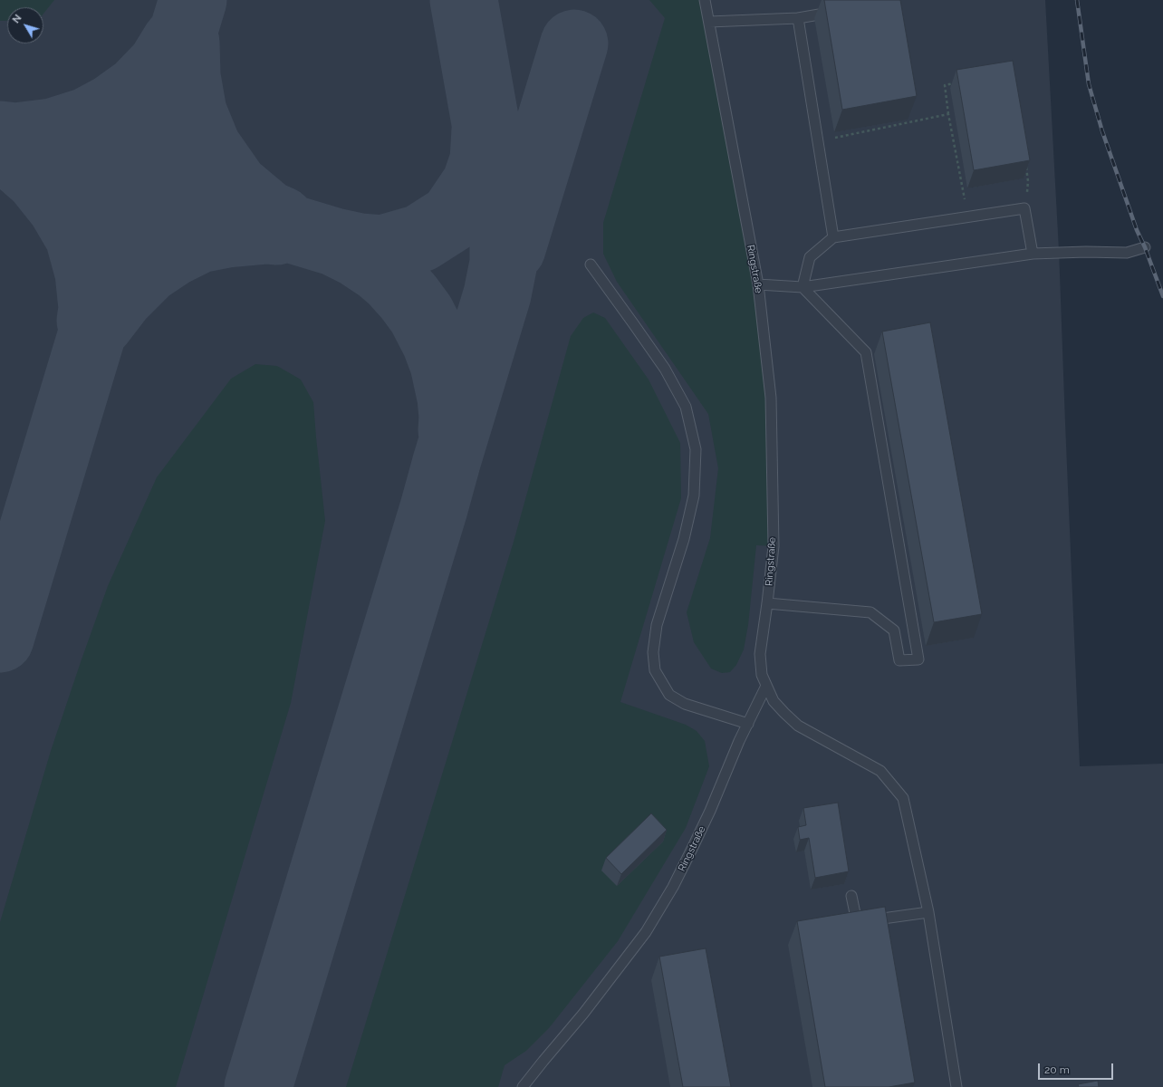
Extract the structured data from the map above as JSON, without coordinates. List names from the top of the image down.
{
  "streets": {
    "lane": ["Ringstraße"]
  },
  "scale_bar": "20 m",
  "north": "top left"
}
